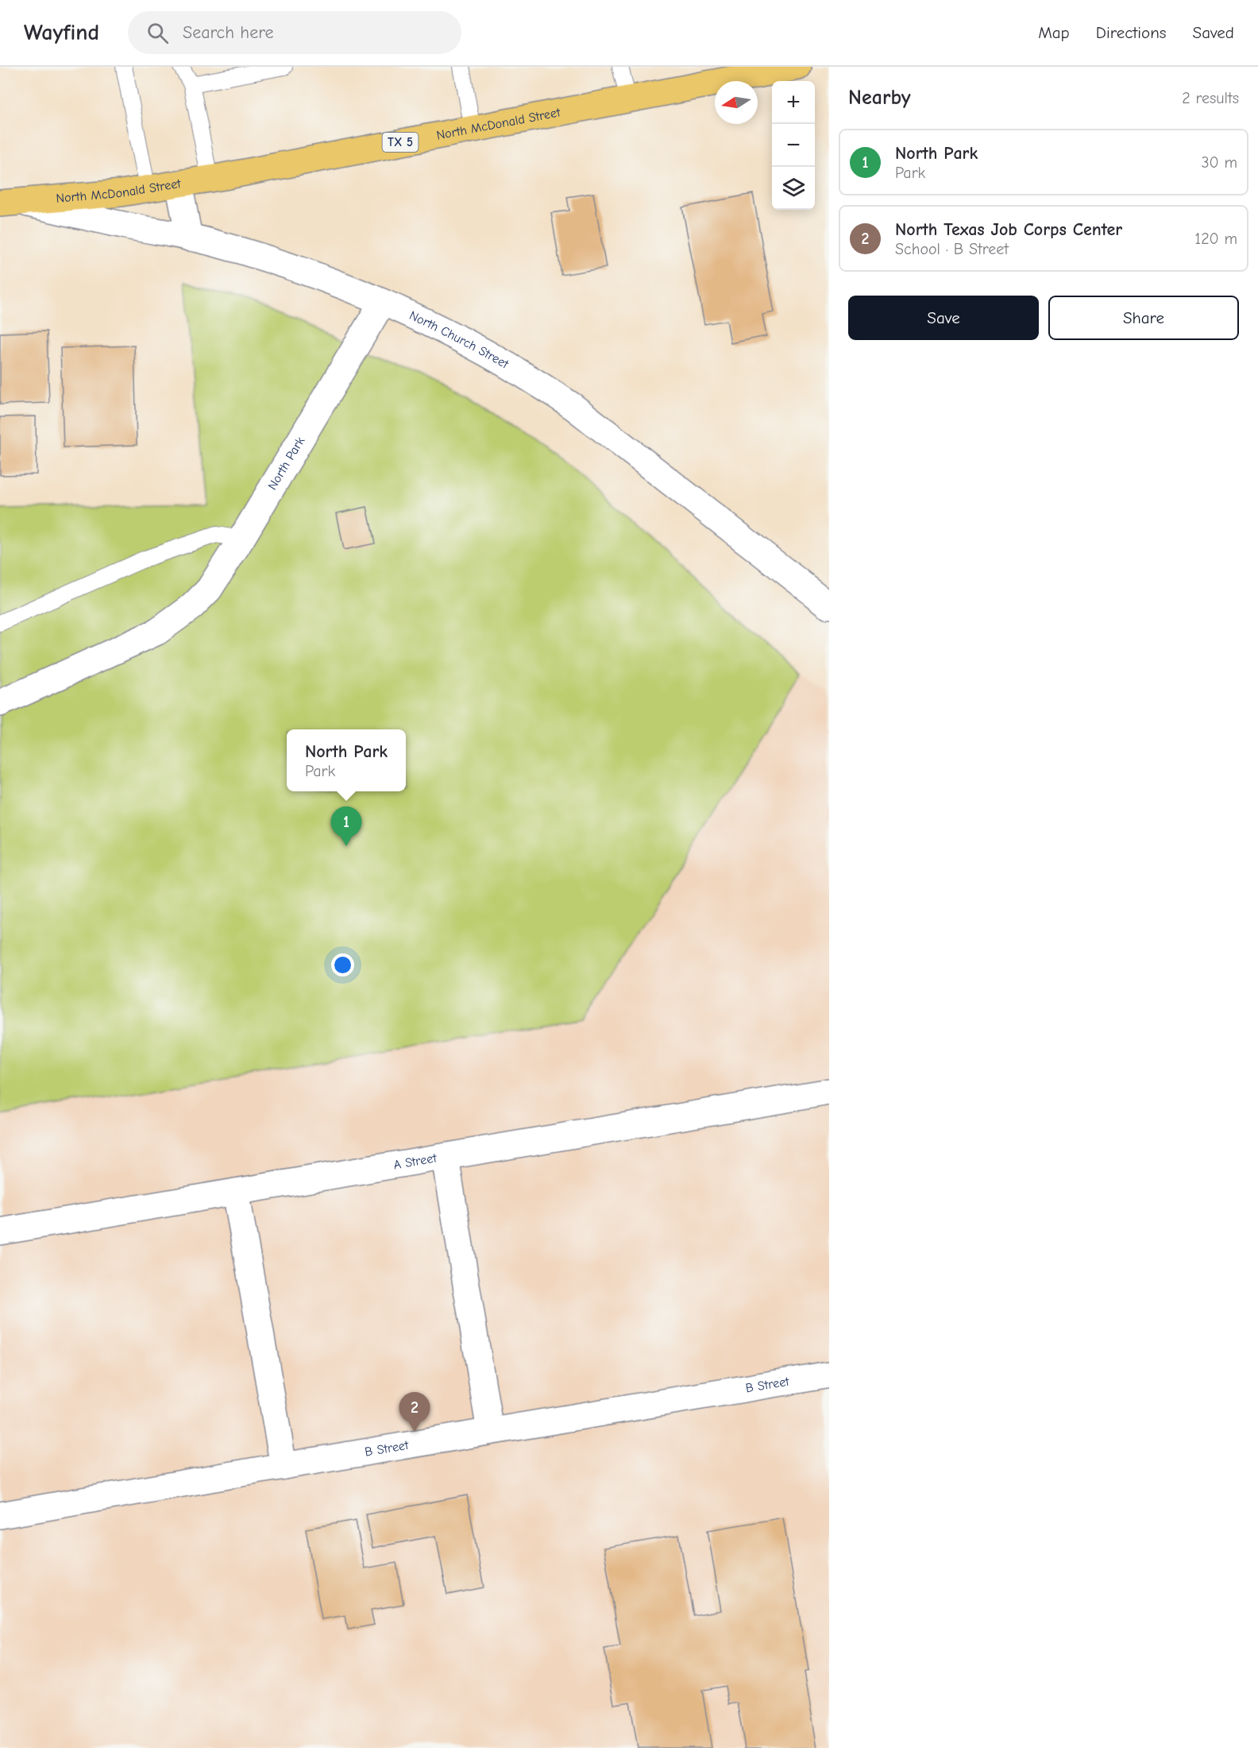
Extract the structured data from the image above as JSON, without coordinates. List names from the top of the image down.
{
  "streets": {
    "main road": ["North McDonald Street", "TX 5"],
    "street": [
      "North Church Street",
      "North Park",
      "A Street",
      "B Street"
    ]
  },
  "crossings": [
    ["North McDonald Street", "North Church Street"],
    ["North Church Street", "North Park"]
  ],
  "north": "left",
  "page": {
    "header": "Wayfind",
    "search": "Search here",
    "nav": ["Map", "Directions", "Saved"],
    "heading": ["Nearby", "2 results"],
    "map_buttons": ["+", "−"],
    "list": [
      {
        "mark": "1",
        "name": "North Park",
        "note": "Park",
        "value": "30 m"
      },
      {
        "mark": "2",
        "name": "North Texas Job Corps Center",
        "note": "School · B Street",
        "value": "120 m"
      }
    ],
    "buttons": ["Save", "Share"],
    "popup": ["North Park", "Park"],
    "pins": ["1", "2"]
  }
}
